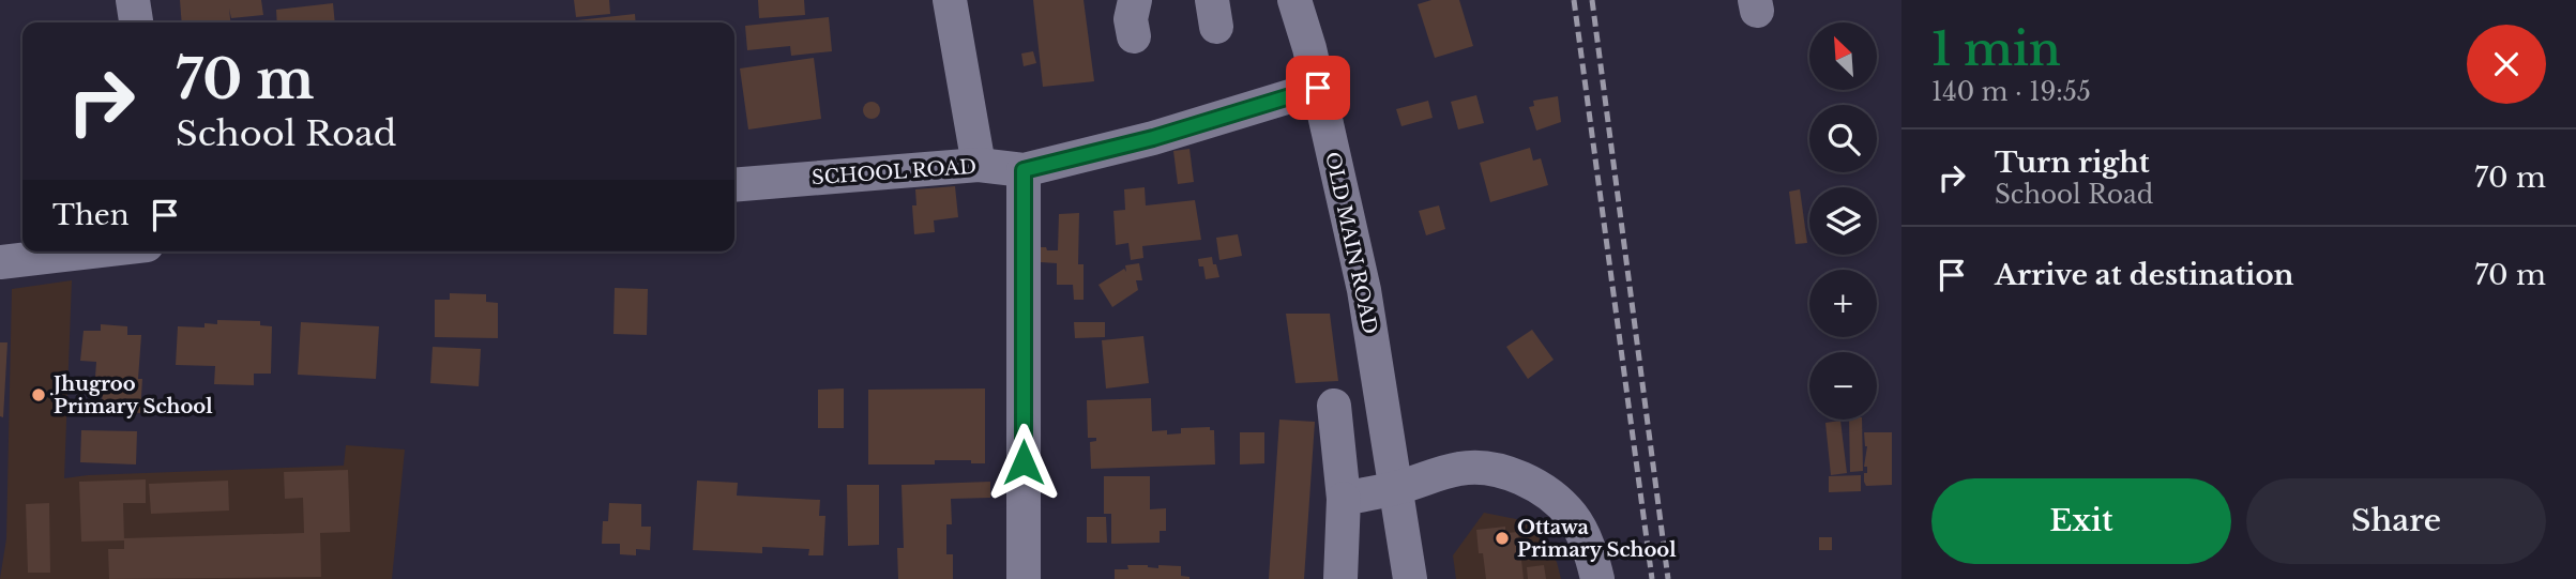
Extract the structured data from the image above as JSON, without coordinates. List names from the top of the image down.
{
  "streets": {
    "street": ["SCHOOL ROAD", "OLD MAIN ROAD"]
  },
  "crossings": [
    ["SCHOOL ROAD", "OLD MAIN ROAD"]
  ],
  "places": ["Jhugroo Primary School", "Ottawa Primary School"],
  "north": "top left",
  "page": {
    "heading": ["1 min", "140 m · 19:55"],
    "map_buttons": ["+", "−"],
    "turn": ["70 m", "School Road"],
    "list": [
      {
        "name": "Turn right",
        "note": "School Road",
        "value": "70 m"
      },
      {
        "name": "Arrive at destination",
        "value": "70 m"
      }
    ],
    "then": "Then",
    "buttons": ["Exit", "Share"]
  }
}
